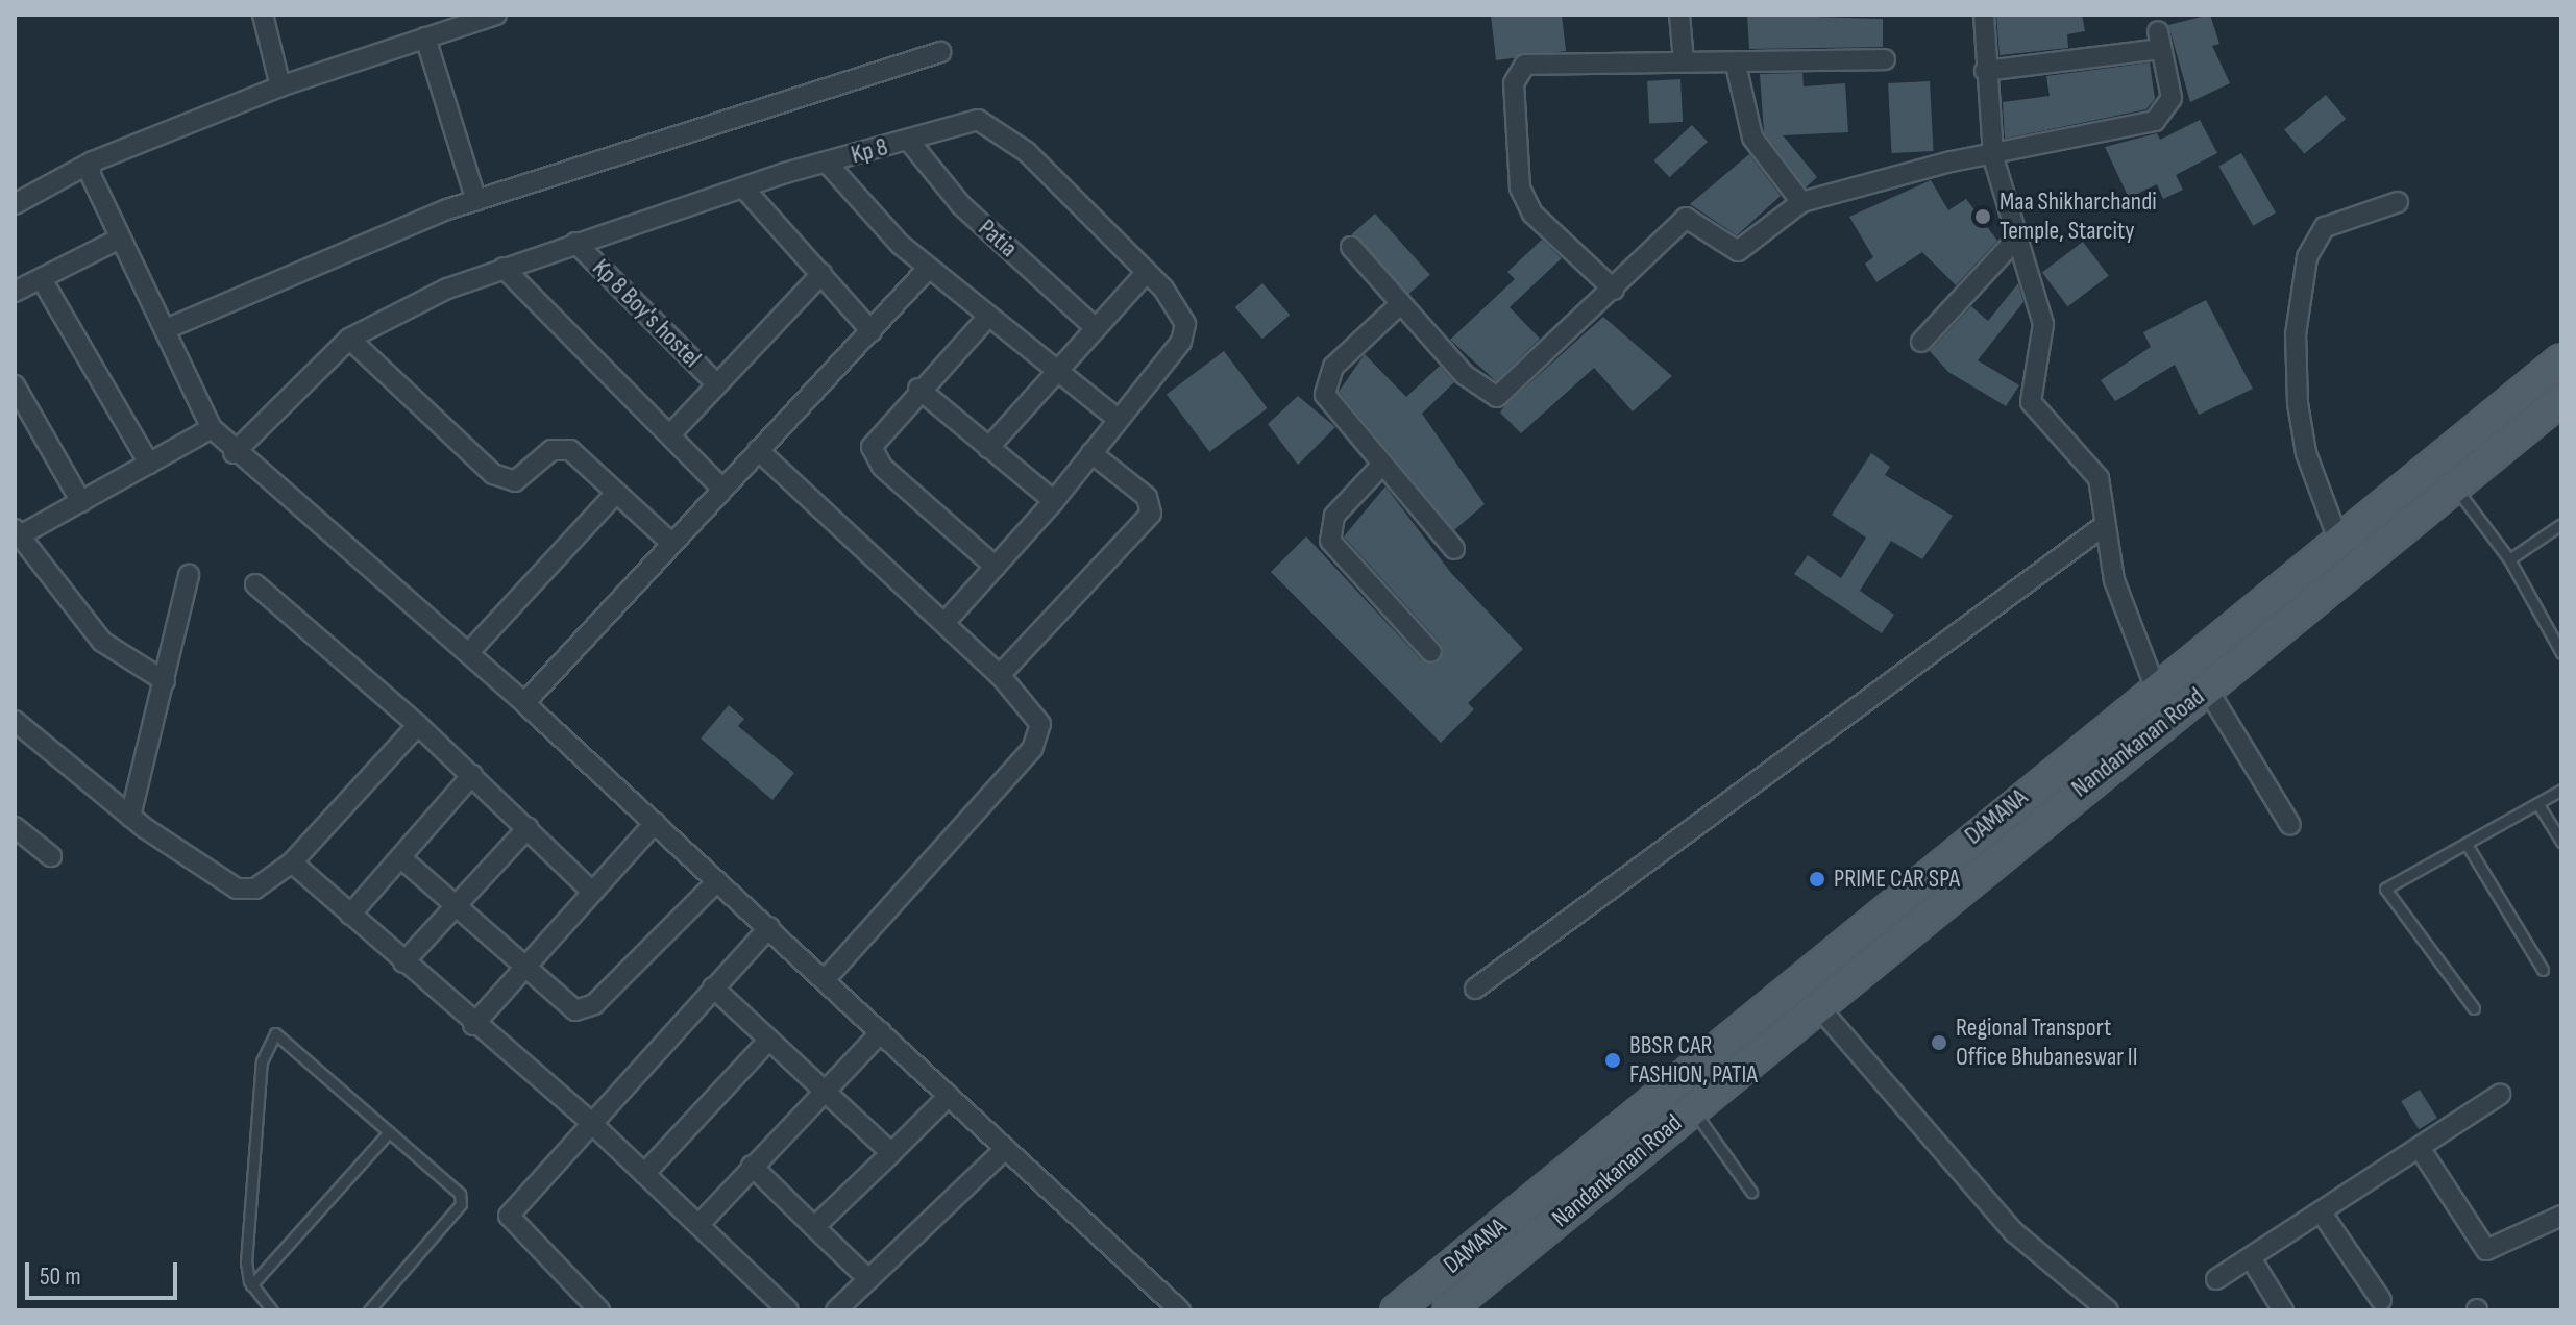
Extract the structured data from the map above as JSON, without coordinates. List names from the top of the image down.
{
  "streets": {
    "main road": ["Nandankanan Road", "DAMANA"],
    "street": ["Kp 8", "Patia", "Kp 8 Boy's hostel"]
  },
  "crossings": [
    ["Kp 8", "Patia"],
    ["Kp 8", "Kp 8 Boy's hostel"]
  ],
  "places": [
    "Maa Shikharchandi Temple, Starcity",
    "PRIME CAR SPA",
    "Regional Transport Office Bhubaneswar II",
    "BBSR CAR FASHION, PATIA"
  ],
  "scale_bar": "50 m"
}
